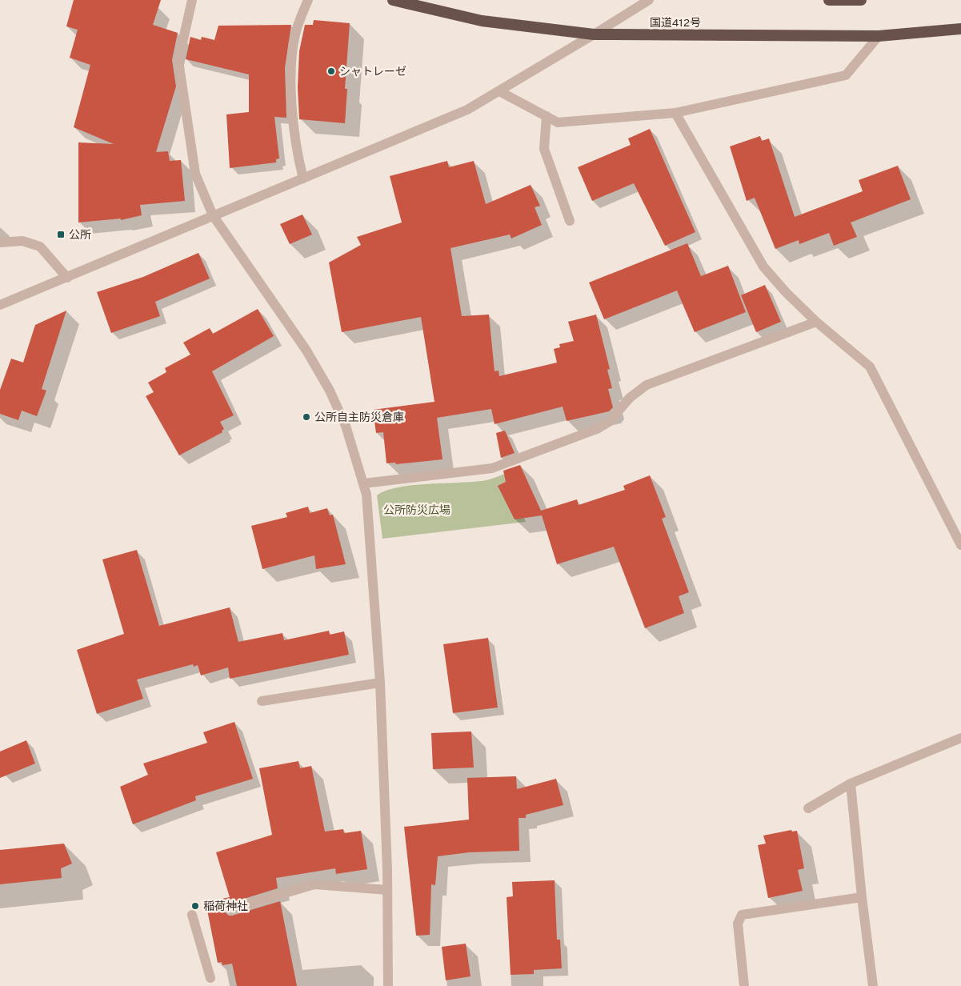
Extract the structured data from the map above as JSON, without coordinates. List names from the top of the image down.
{
  "streets": {
    "highway": ["国道412号"]
  },
  "parks": ["公所防災広場"],
  "places": {
    "other": ["シャトレーゼ", "公所自主防災倉庫", "稲荷神社"],
    "transit": ["公所"]
  }
}
